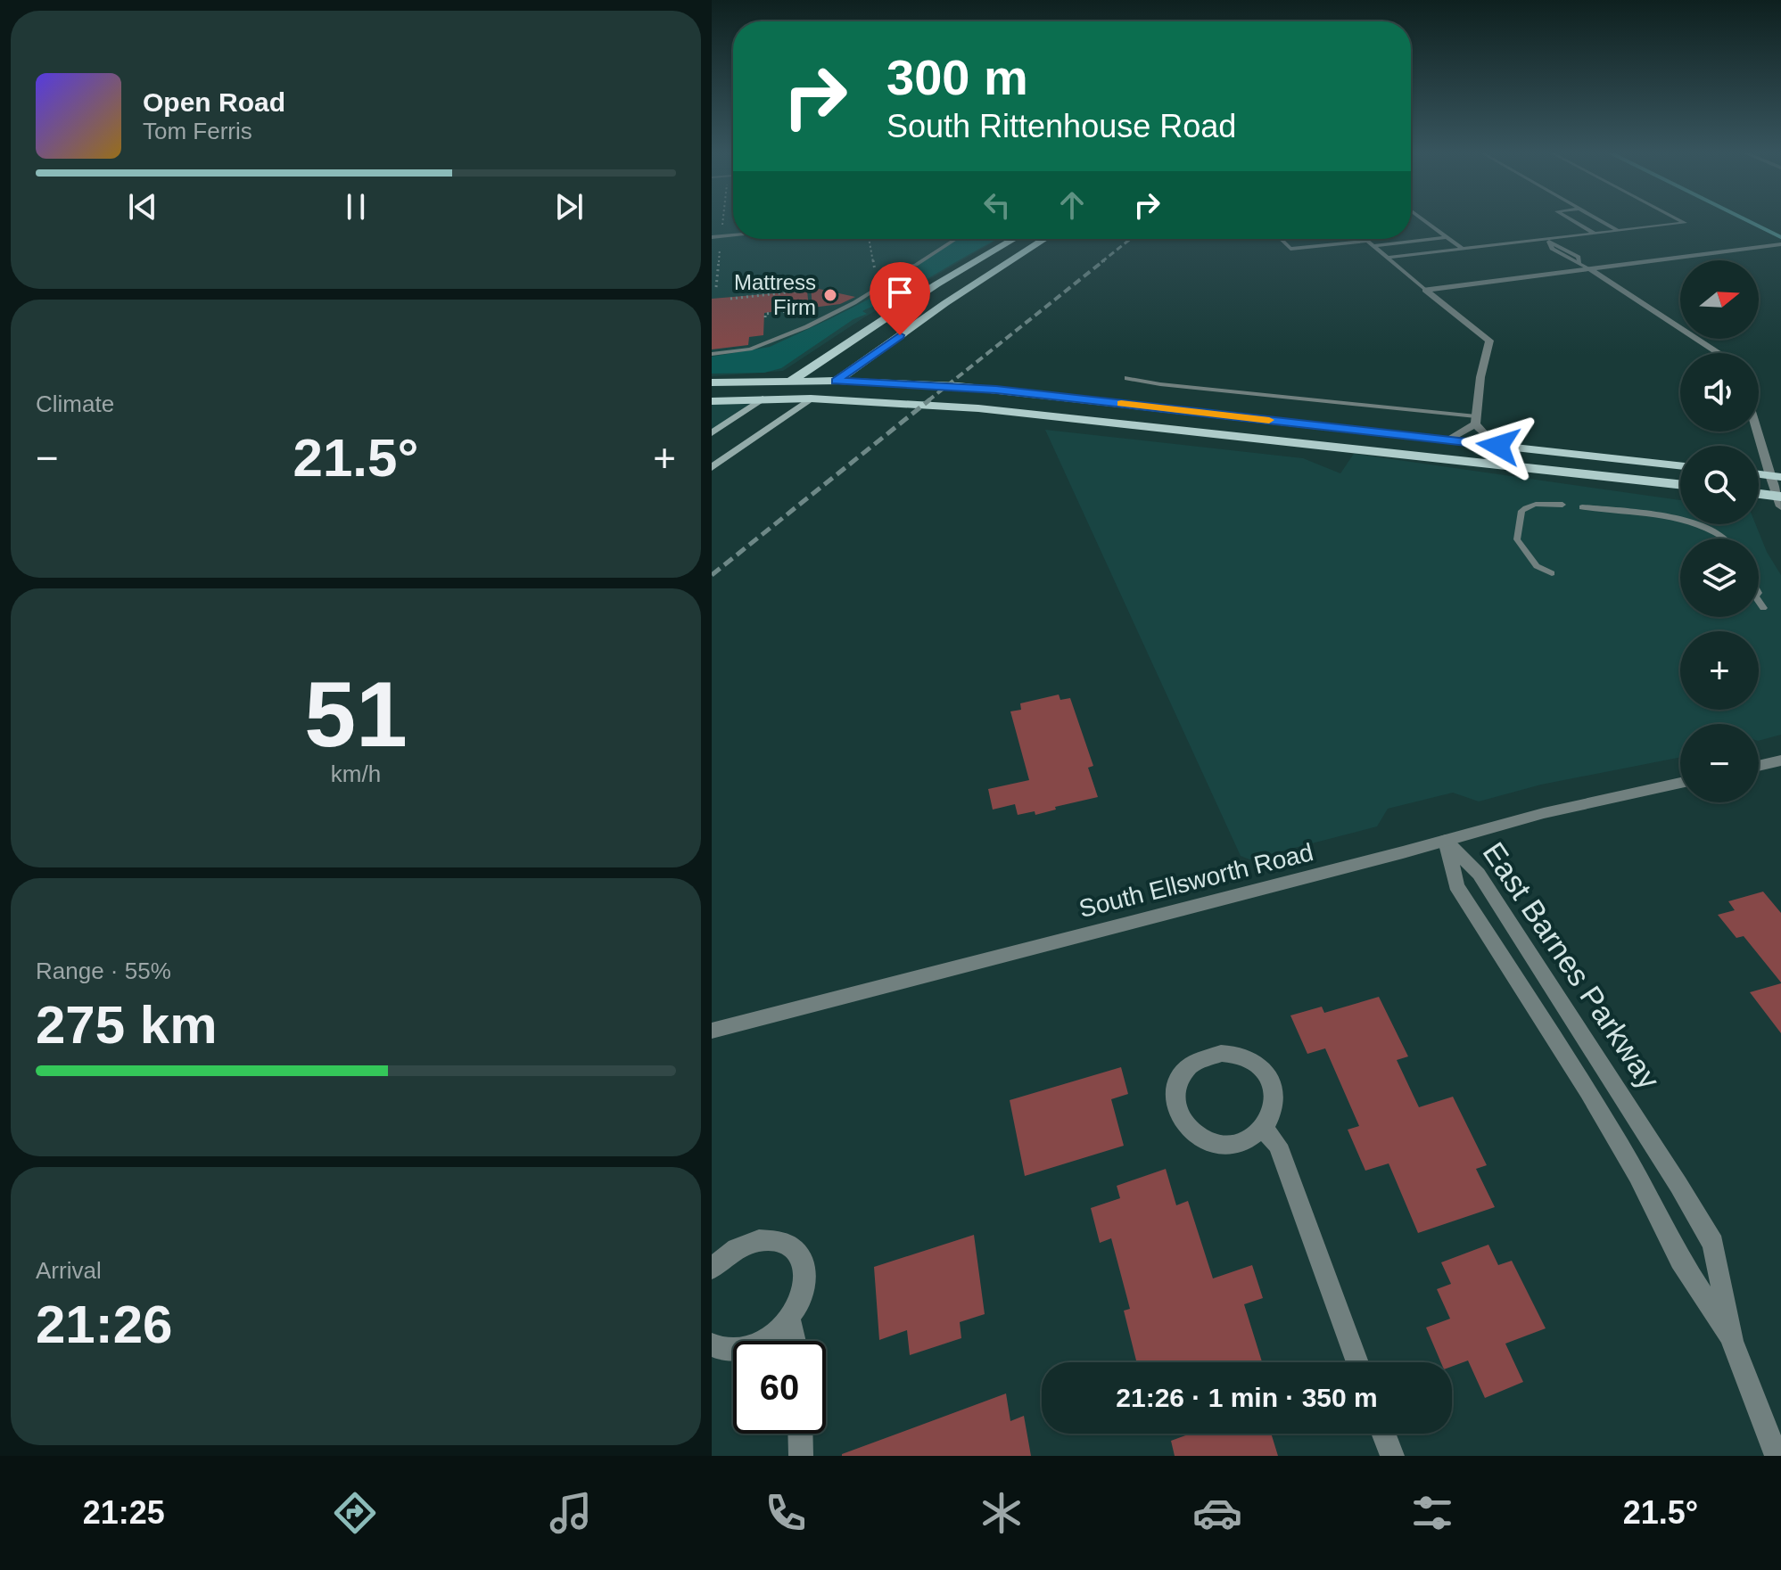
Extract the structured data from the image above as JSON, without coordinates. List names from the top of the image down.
{
  "streets": {
    "street": ["South Ellsworth Road", "East Barnes Parkway"]
  },
  "crossings": [
    ["South Ellsworth Road", "East Barnes Parkway"]
  ],
  "places": ["Mattress Firm"],
  "north": "right",
  "page": {
    "turn": ["300 m", "South Rittenhouse Road"],
    "song": ["Open Road", "Tom Ferris"],
    "map_buttons": ["+", "−"],
    "tile": [
      "Climate",
      ["51", "km/h"],
      ["Range · 55%", "275 km"],
      ["Arrival", "21:26"]
    ],
    "heat": ["−", "21.5°", "+"],
    "limit": "60",
    "trip": "21:26 · 1 min · 350 m",
    "tabs": ["21:25", "21.5°"]
  }
}
